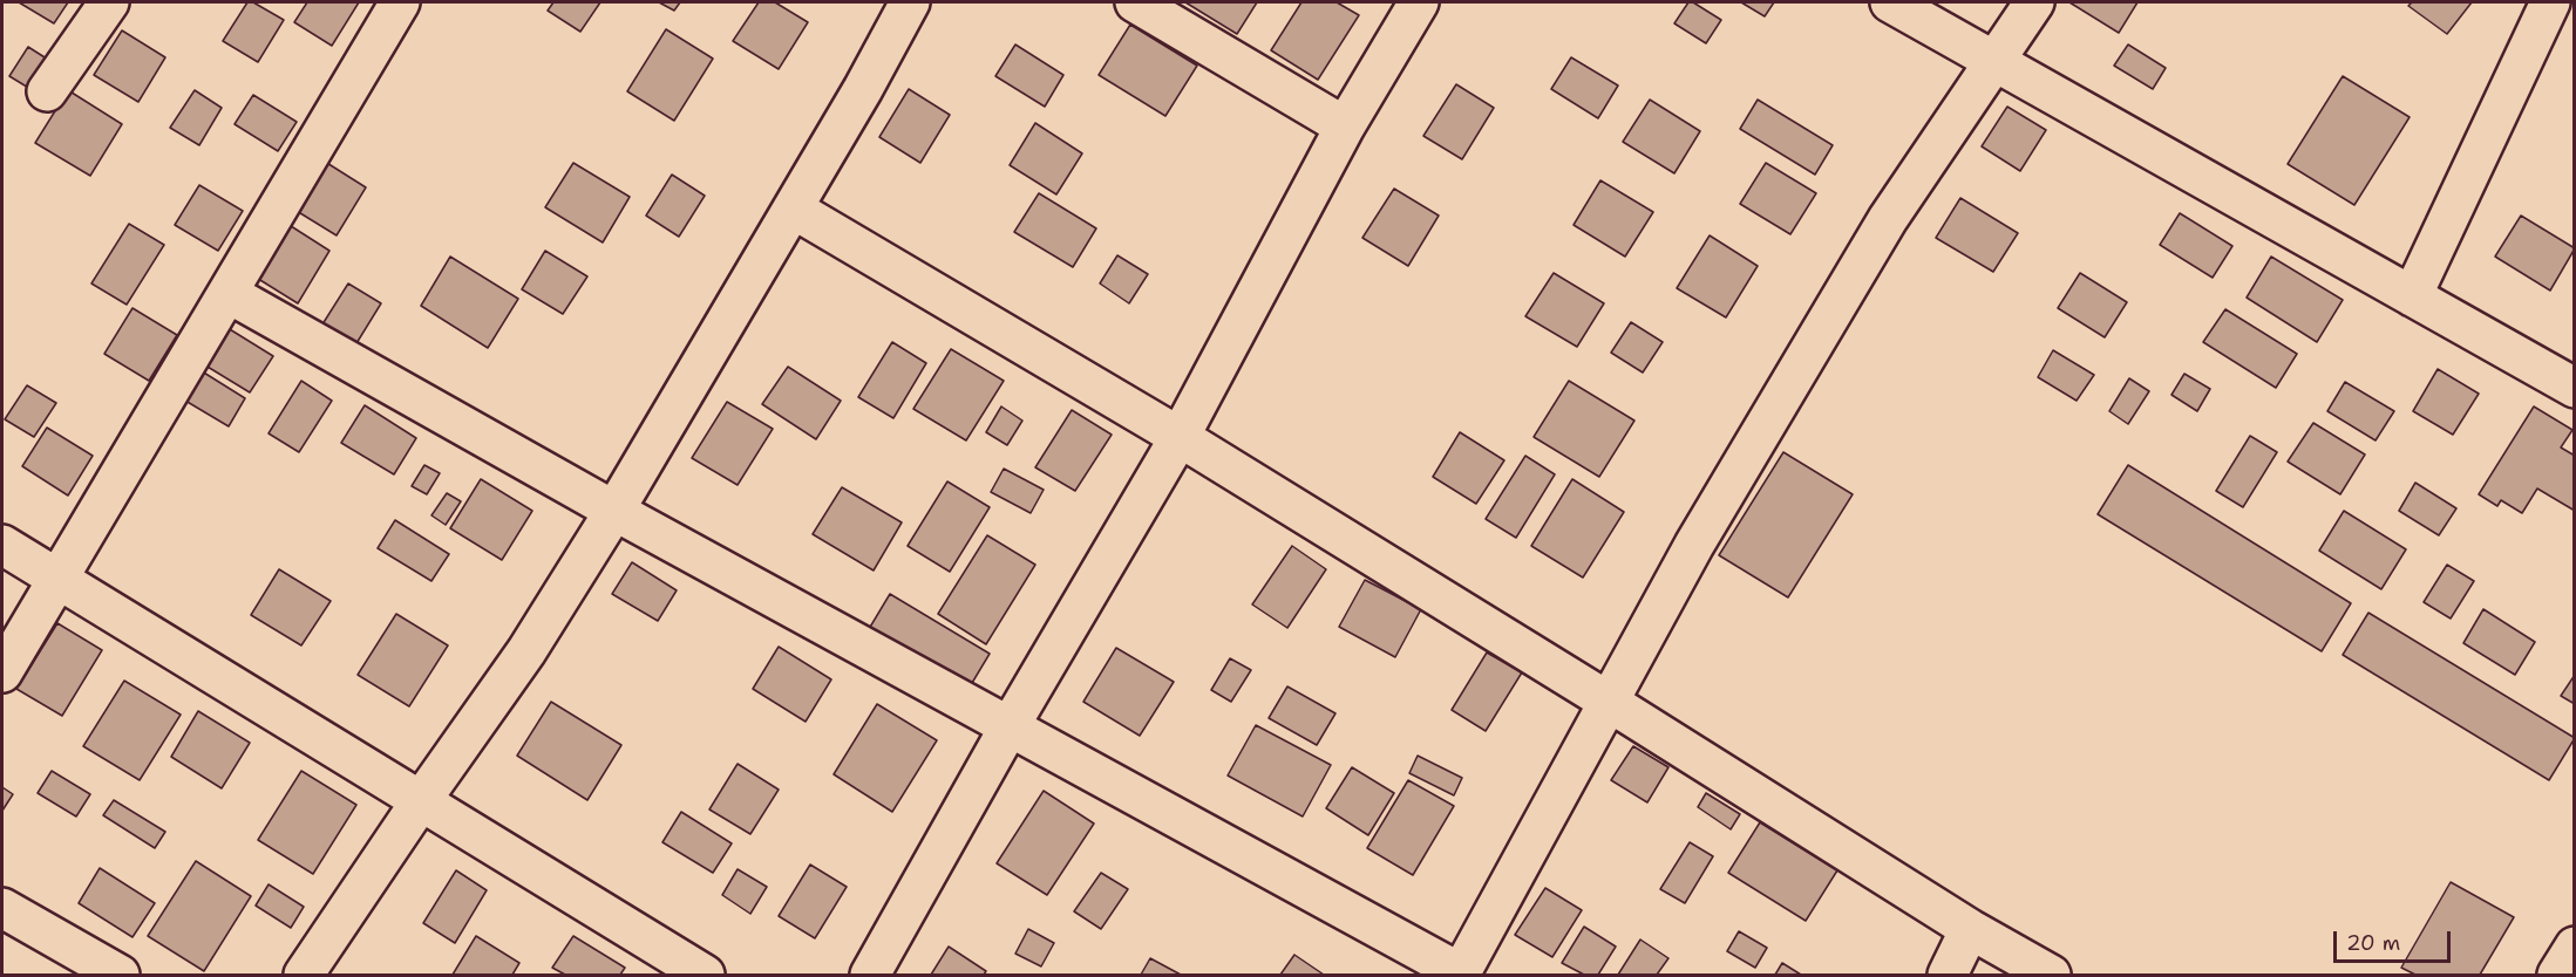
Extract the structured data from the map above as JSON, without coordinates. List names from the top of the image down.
{
  "scale_bar": "20 m"
}
